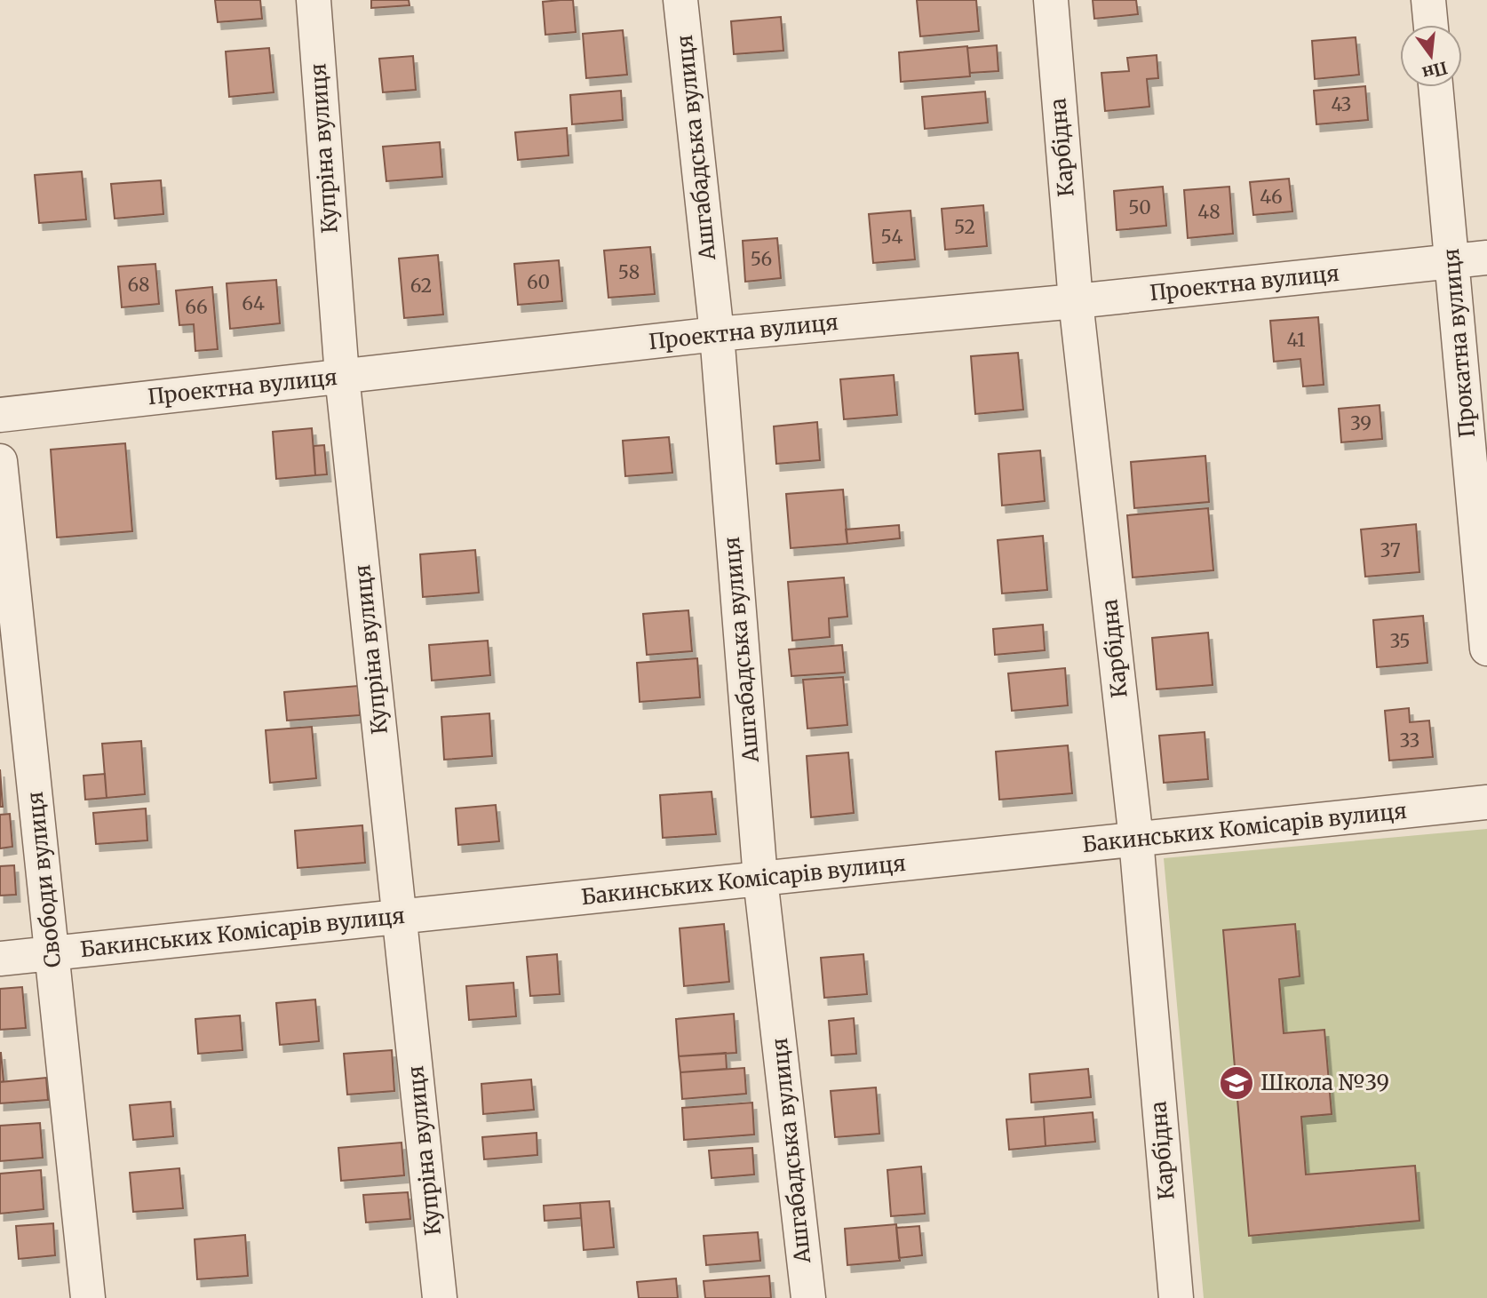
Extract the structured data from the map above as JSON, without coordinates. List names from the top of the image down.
{
  "streets": {
    "street": [
      "Ашгабадська вулиця",
      "Карбідна",
      "Купріна вулиця",
      "Проектна вулиця",
      "Прокатна вулиця",
      "Бакинських Комісарів вулиця",
      "Свободи вулиця"
    ]
  },
  "crossings": [
    ["Ашгабадська вулиця", "Проектна вулиця"],
    ["Ашгабадська вулиця", "Бакинських Комісарів вулиця"],
    ["Карбідна", "Проектна вулиця"],
    ["Карбідна", "Бакинських Комісарів вулиця"],
    ["Купріна вулиця", "Проектна вулиця"],
    ["Купріна вулиця", "Бакинських Комісарів вулиця"],
    ["Проектна вулиця", "Прокатна вулиця"],
    ["Бакинських Комісарів вулиця", "Свободи вулиця"]
  ],
  "places": {
    "school or university": ["Школа №39"]
  },
  "house_numbers": [
    "43",
    "46",
    "50",
    "48",
    "52",
    "54",
    "56",
    "58",
    "60",
    "68",
    "62",
    "64",
    "66",
    "41",
    "39",
    "37",
    "35",
    "33"
  ],
  "north": "bottom"
}
